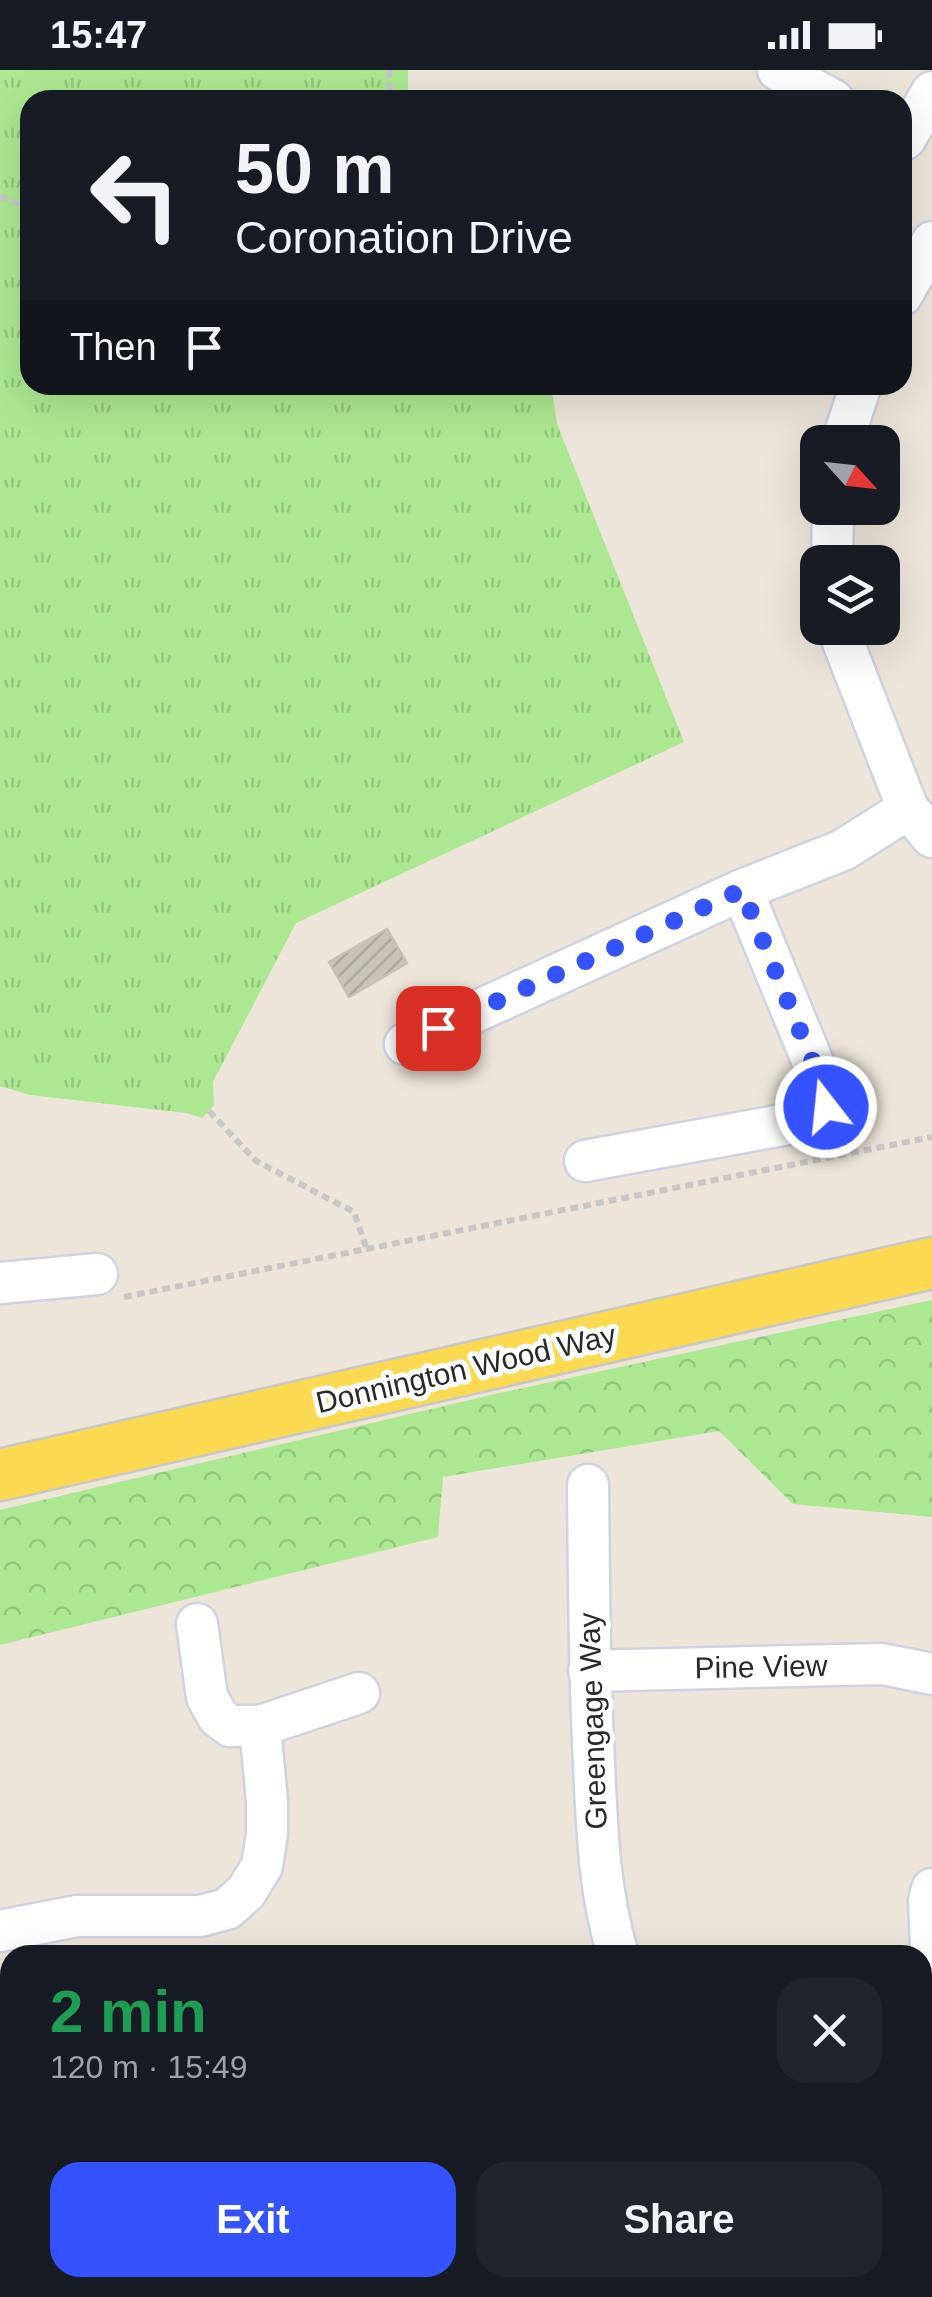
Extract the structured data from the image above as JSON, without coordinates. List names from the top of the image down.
{
  "streets": {
    "main road": ["Donnington Wood Way"],
    "street": ["Pine View", "Greengage Way"]
  },
  "crossings": [
    ["Pine View", "Greengage Way"]
  ],
  "north": "bottom right",
  "page": {
    "status": "15:47",
    "turn": ["50 m", "Coronation Drive"],
    "then": "Then",
    "heading": ["2 min", "120 m · 15:49"],
    "buttons": ["Exit", "Share"]
  }
}
